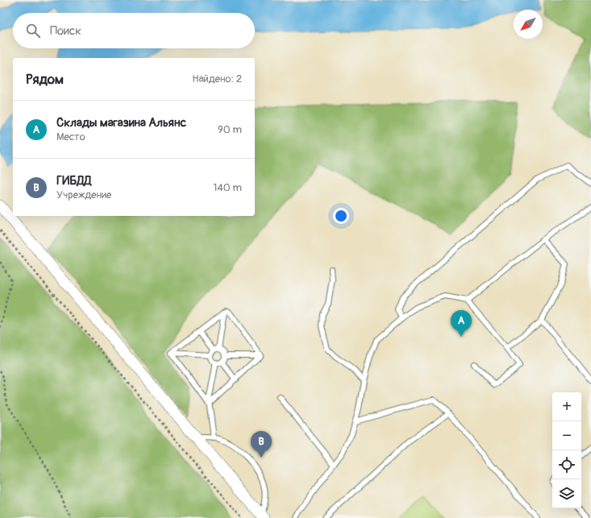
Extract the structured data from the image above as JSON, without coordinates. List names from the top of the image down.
{
  "north": "bottom left",
  "page": {
    "search": "Поиск",
    "heading": ["Рядом", "Найдено: 2"],
    "list": [
      {
        "mark": "A",
        "name": "Склады магазина Альянс",
        "note": "Место",
        "value": "90 m"
      },
      {
        "mark": "B",
        "name": "ГИБДД",
        "note": "Учреждение",
        "value": "140 m"
      }
    ],
    "pins": ["A", "B"],
    "map_buttons": ["+", "−"]
  }
}
